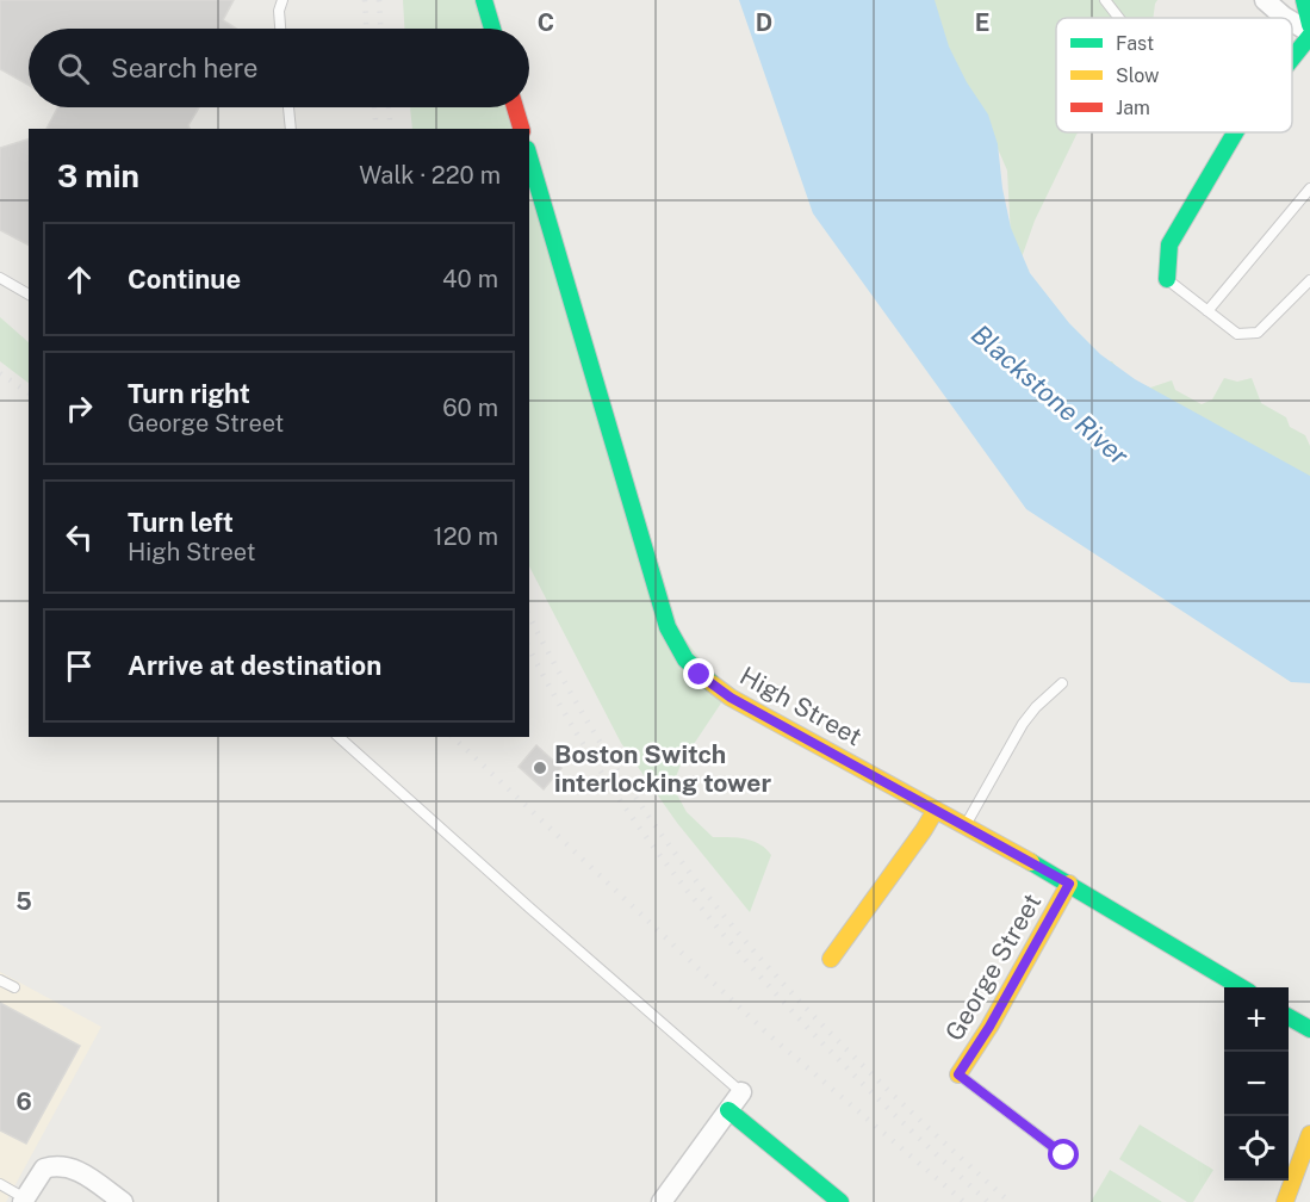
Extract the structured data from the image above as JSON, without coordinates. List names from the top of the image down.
{
  "streets": {
    "street": ["High Street", "George Street"]
  },
  "crossings": [
    ["High Street", "George Street"]
  ],
  "water": ["Blackstone River"],
  "places": ["Boston Switch interlocking tower"],
  "legend": ["Fast", "Slow", "Jam"],
  "page": {
    "search": "Search here",
    "heading": ["3 min", "Walk · 220 m"],
    "list": [
      ["Continue", "40 m"],
      ["Turn right", "George Street", "60 m"],
      ["Turn left", "High Street", "120 m"],
      "Arrive at destination"
    ],
    "map_buttons": ["+", "−"]
  },
  "grid": {
    "columns": ["C", "D", "E"],
    "rows": ["5", "6"]
  }
}
